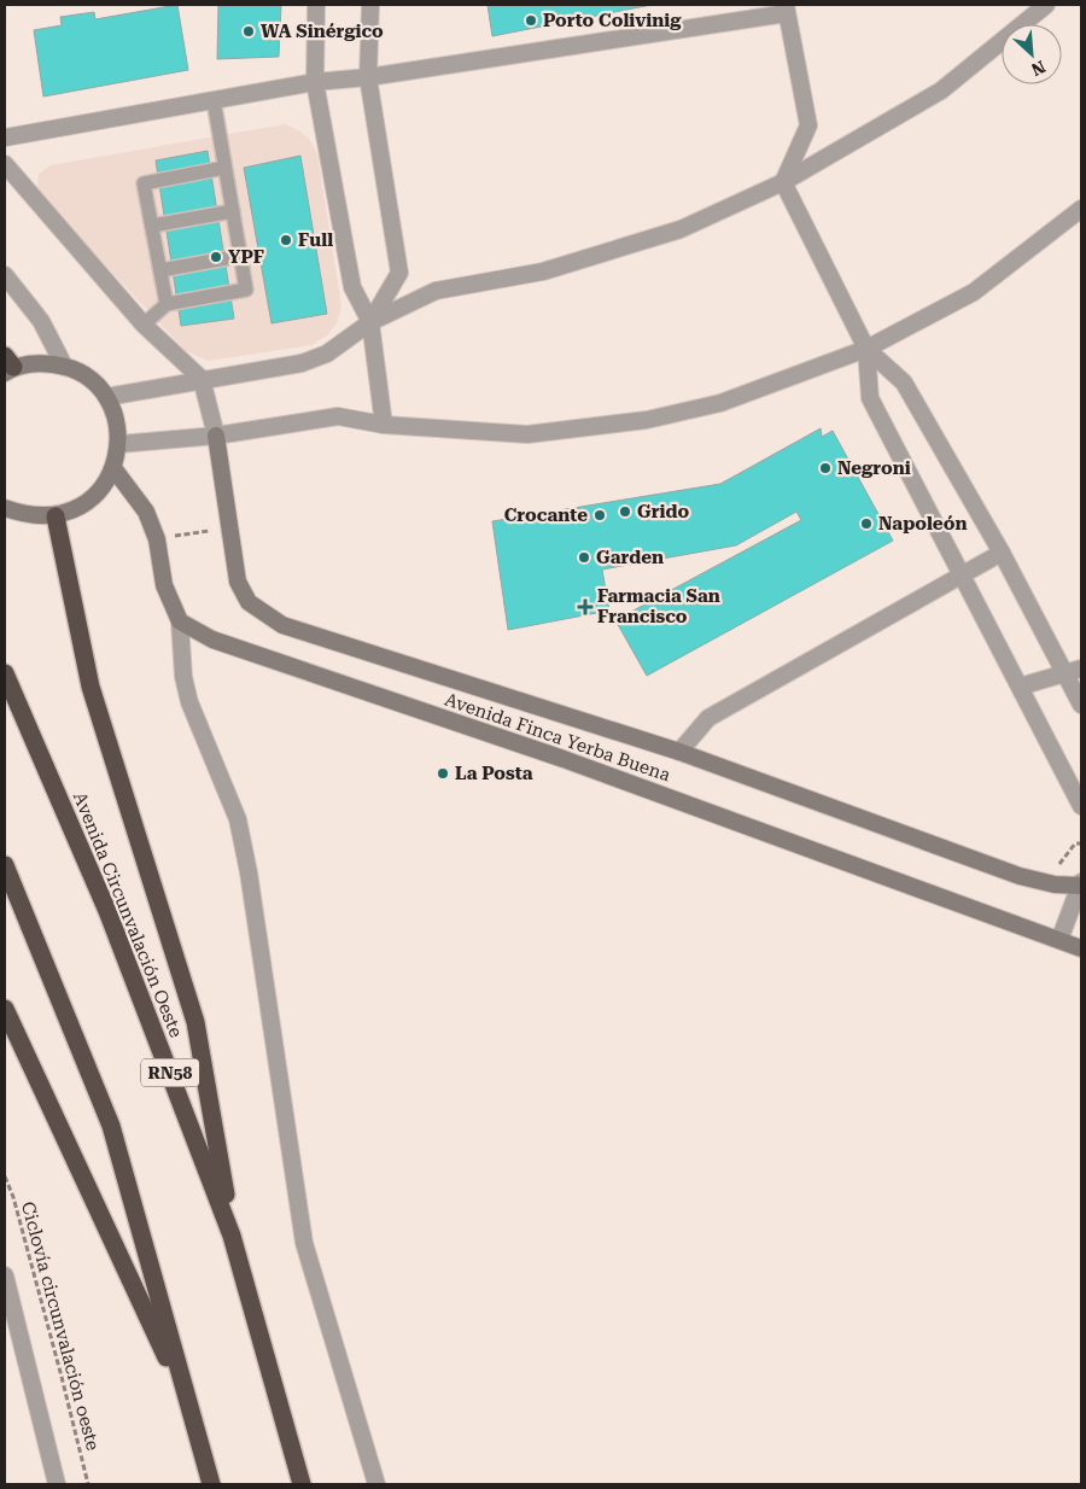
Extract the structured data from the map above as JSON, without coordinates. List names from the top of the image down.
{
  "streets": {
    "highway": ["Avenida Circunvalación Oeste", "RN58"],
    "main road": ["Avenida Finca Yerba Buena"],
    "path": ["Ciclovía circunvalación oeste"]
  },
  "places": {
    "other": [
      "Porto Colivinig",
      "WA Sinérgico",
      "Full",
      "YPF",
      "Negroni",
      "Grido",
      "Crocante",
      "Napoleón",
      "Garden",
      "La Posta"
    ],
    "health": ["Farmacia San Francisco"]
  },
  "north": "bottom right"
}
